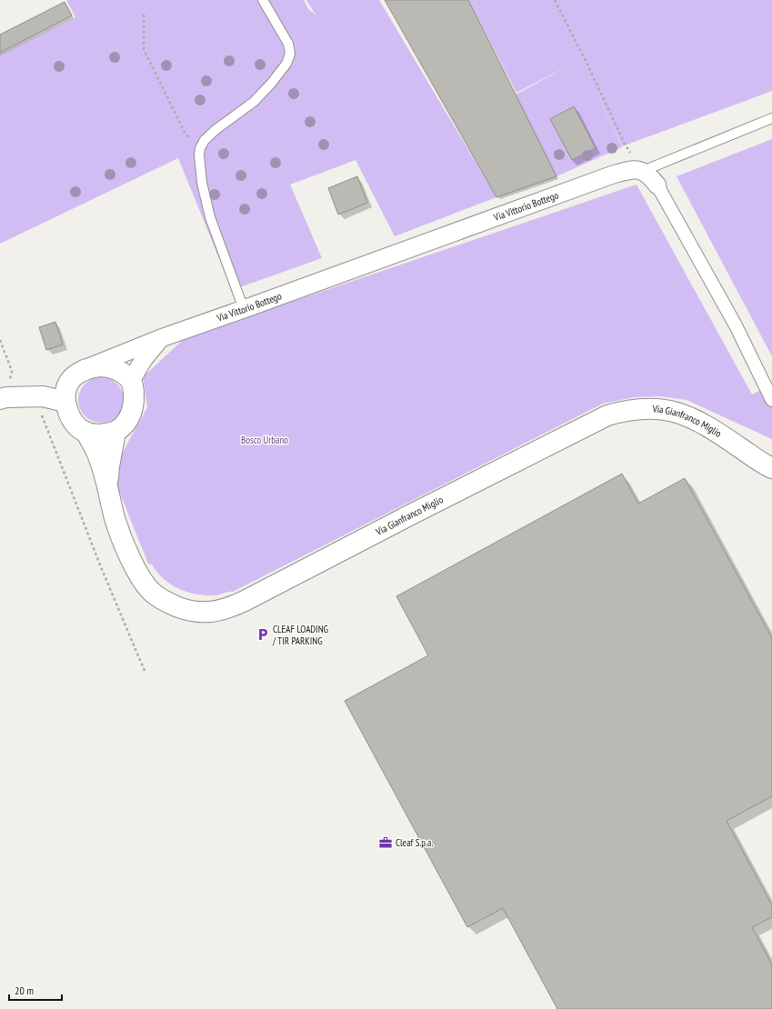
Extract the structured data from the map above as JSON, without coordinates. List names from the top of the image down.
{
  "streets": {
    "street": ["Via Vittorio Bottego", "Via Gianfranco Miglio"]
  },
  "crossings": [
    ["Via Vittorio Bottego", "Via Gianfranco Miglio"]
  ],
  "parks": ["Bosco Urbano"],
  "places": {
    "parking": ["CLEAF LOADING / TIR PARKING"],
    "office": ["Cleaf S.p.a."]
  },
  "scale_bar": "20 m"
}
